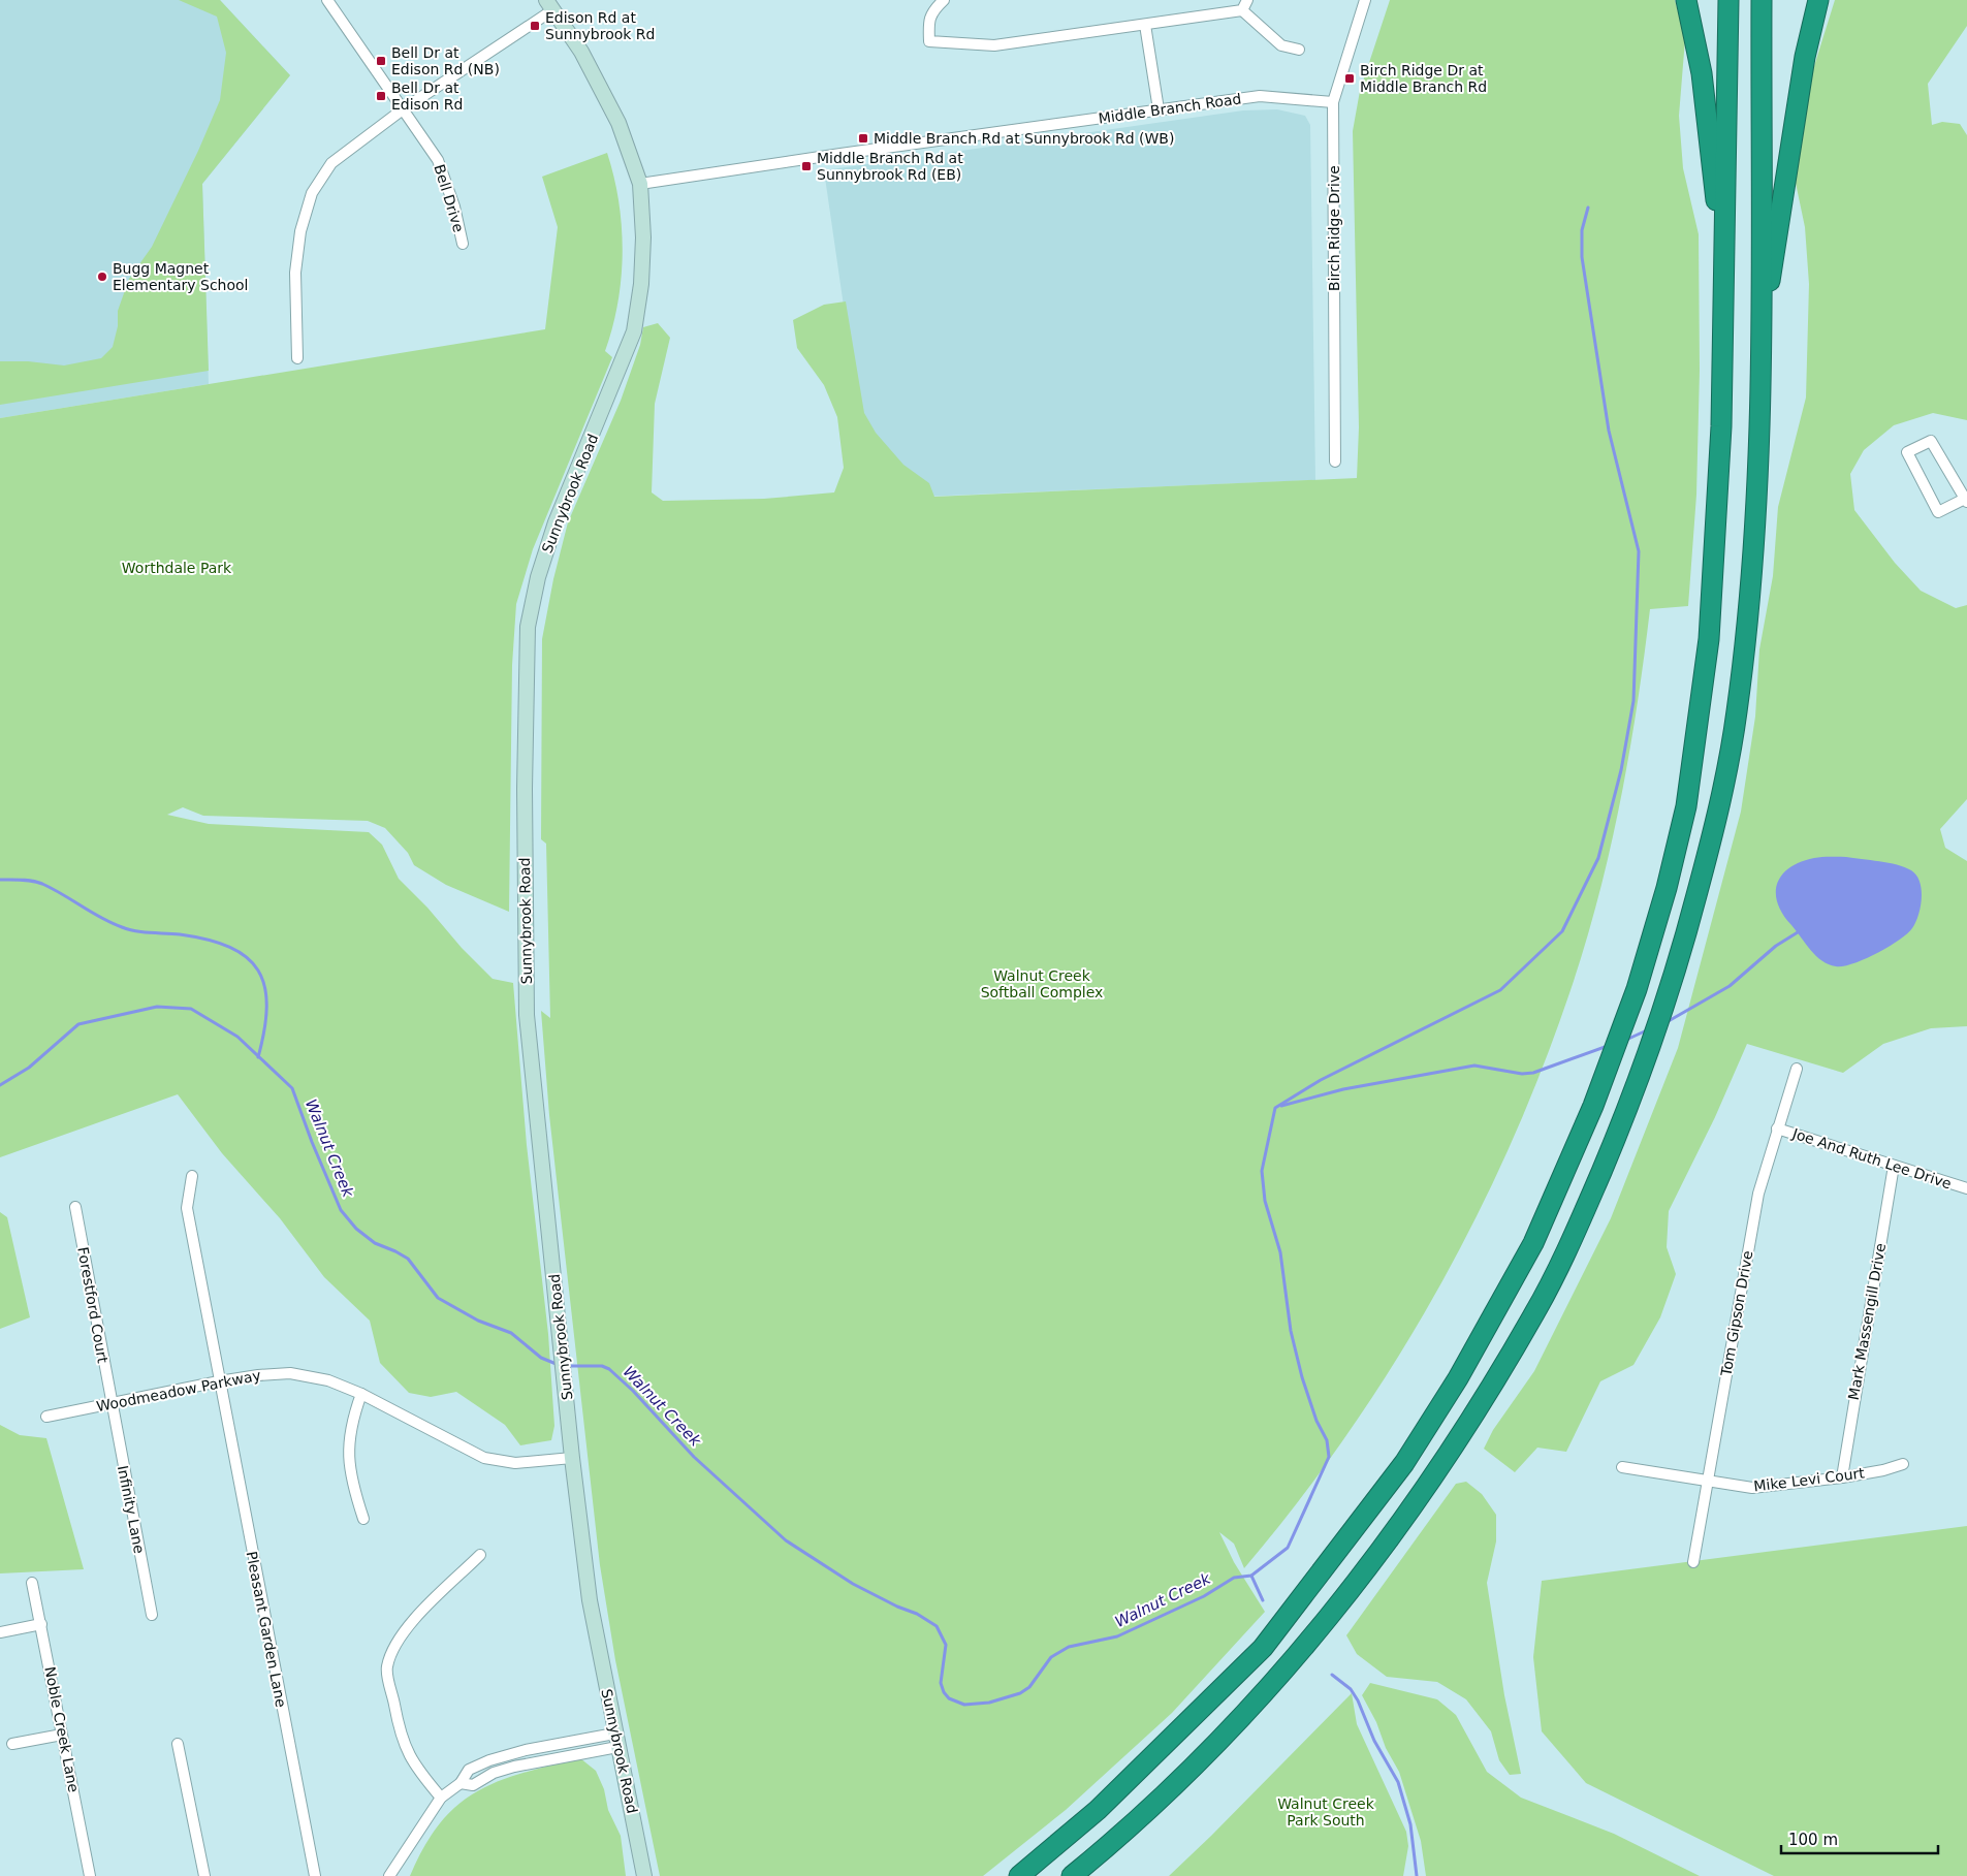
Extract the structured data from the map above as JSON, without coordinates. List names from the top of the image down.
{
  "streets": {
    "main road": ["Sunnybrook Road"],
    "street": [
      "Middle Branch Road",
      "Bell Drive",
      "Birch Ridge Drive",
      "Joe And Ruth Lee Drive",
      "Forestford Court",
      "Tom Gipson Drive",
      "Mark Massengill Drive",
      "Woodmeadow Parkway",
      "Mike Levi Court",
      "Infinity Lane",
      "Pleasant Garden Lane",
      "Noble Creek Lane"
    ]
  },
  "crossings": [
    ["Middle Branch Road", "Birch Ridge Drive"],
    ["Middle Branch Road", "Sunnybrook Road"],
    ["Sunnybrook Road", "Woodmeadow Parkway"],
    ["Joe And Ruth Lee Drive", "Tom Gipson Drive"],
    ["Joe And Ruth Lee Drive", "Mark Massengill Drive"],
    ["Forestford Court", "Woodmeadow Parkway"],
    ["Forestford Court", "Infinity Lane"],
    ["Tom Gipson Drive", "Mike Levi Court"],
    ["Mark Massengill Drive", "Mike Levi Court"],
    ["Woodmeadow Parkway", "Infinity Lane"],
    ["Woodmeadow Parkway", "Pleasant Garden Lane"]
  ],
  "water": ["Walnut Creek"],
  "parks": ["Worthdale Park", "Walnut Creek Softball Complex", "Walnut Creek Park South"],
  "places": {
    "transit": [
      "Edison Rd at Sunnybrook Rd",
      "Bell Dr at Edison Rd (NB)",
      "Birch Ridge Dr at Middle Branch Rd",
      "Bell Dr at Edison Rd",
      "Middle Branch Rd at Sunnybrook Rd (WB)",
      "Middle Branch Rd at Sunnybrook Rd (EB)"
    ],
    "other": ["Bugg Magnet Elementary School"]
  },
  "scale_bar": "100 m"
}
